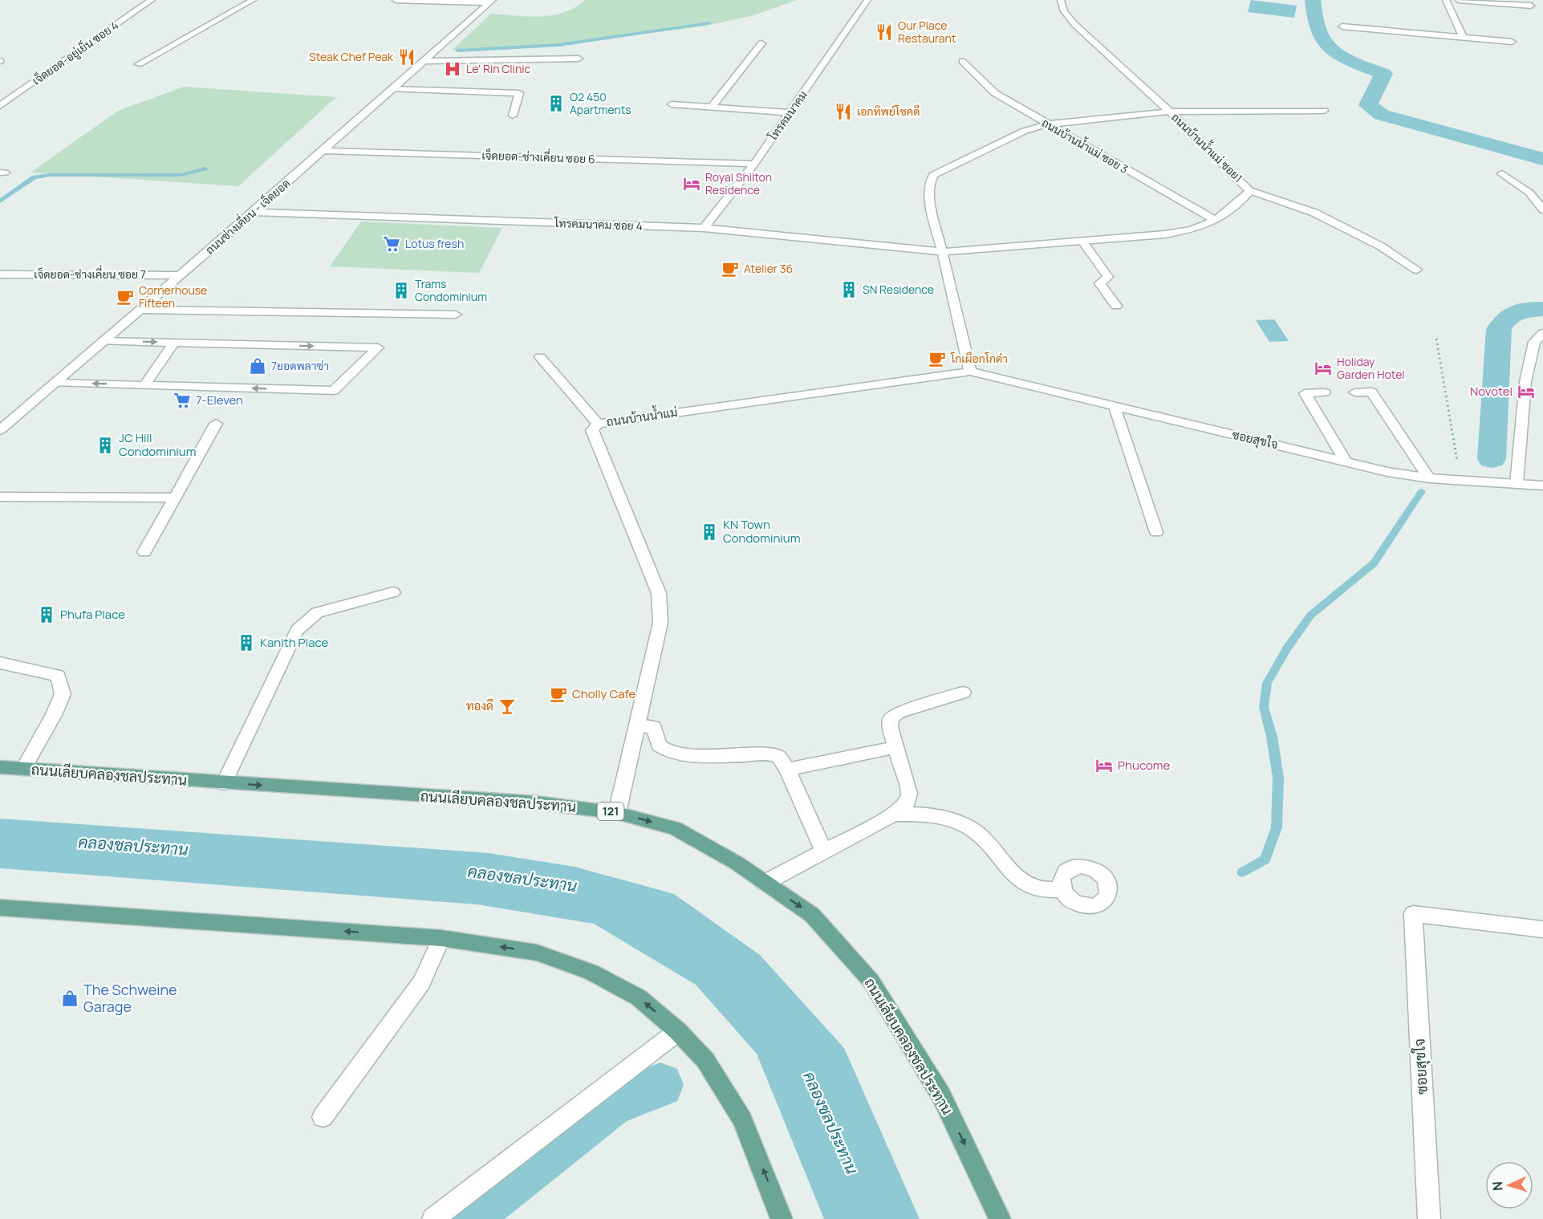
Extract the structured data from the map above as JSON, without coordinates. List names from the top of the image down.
{
  "streets": {
    "main road": ["ถนนเลียบคลองชลประทาน", "121"],
    "street": [
      "เจ็ดยอด-อยู่เย็น ซอย 4",
      "โทรคมนาคม",
      "ถนนบ้านน้ำแม่ ซอย 3",
      "ถนนบ้านน้ำแม่ ซอย1",
      "เจ็ดยอด-ช่างเคี่ยน ซอย 6",
      "ถนนช่างเคี่ยน - เจ็ดยอด",
      "โทรคมนาคม ซอย 4",
      "เจ็ดยอด-ช่างเคี่ยน ซอย 7",
      "ถนนบ้านน้ำแม่",
      "ซอยสุขใจ"
    ]
  },
  "crossings": [
    ["โทรคมนาคม", "เจ็ดยอด-ช่างเคี่ยน ซอย 6"],
    ["โทรคมนาคม", "โทรคมนาคม ซอย 4"],
    ["ถนนบ้านน้ำแม่ ซอย 3", "ถนนบ้านน้ำแม่ ซอย1"],
    ["ถนนบ้านน้ำแม่ ซอย1", "โทรคมนาคม ซอย 4"],
    ["เจ็ดยอด-ช่างเคี่ยน ซอย 6", "ถนนช่างเคี่ยน - เจ็ดยอด"],
    ["ถนนช่างเคี่ยน - เจ็ดยอด", "โทรคมนาคม ซอย 4"],
    ["ถนนช่างเคี่ยน - เจ็ดยอด", "เจ็ดยอด-ช่างเคี่ยน ซอย 7"],
    ["ถนนบ้านน้ำแม่", "ซอยสุขใจ"],
    ["ถนนบ้านน้ำแม่", "ถนนเลียบคลองชลประทาน"]
  ],
  "one_way": ["ถนนเลียบคลองชลประทาน"],
  "water": ["คลองชลประทาน"],
  "places": {
    "restaurant": ["Our Place Restaurant", "Steak Chef Peak", "เอกทิพย์โชคดี"],
    "hospital": ["Le' Rin Clinic"],
    "building": [
      "O2 450 Apartments",
      "SN Residence",
      "Trams Condominium",
      "JC Hill Condominium",
      "KN Town Condominium",
      "Phufa Place",
      "Kanith Place"
    ],
    "hotel": [
      "Royal Shilton Residence",
      "Holiday Garden Hotel",
      "Novotel",
      "Phucome"
    ],
    "supermarket": ["Lotus fresh", "7-Eleven"],
    "cafe": [
      "Atelier 36",
      "Cornerhouse Fifteen",
      "โกเผือกโกดำ",
      "Cholly Cafe"
    ],
    "shop": ["7ยอดพลาซ่า", "The Schweine Garage"],
    "bar": ["ทองดี"]
  },
  "north": "left"
}
